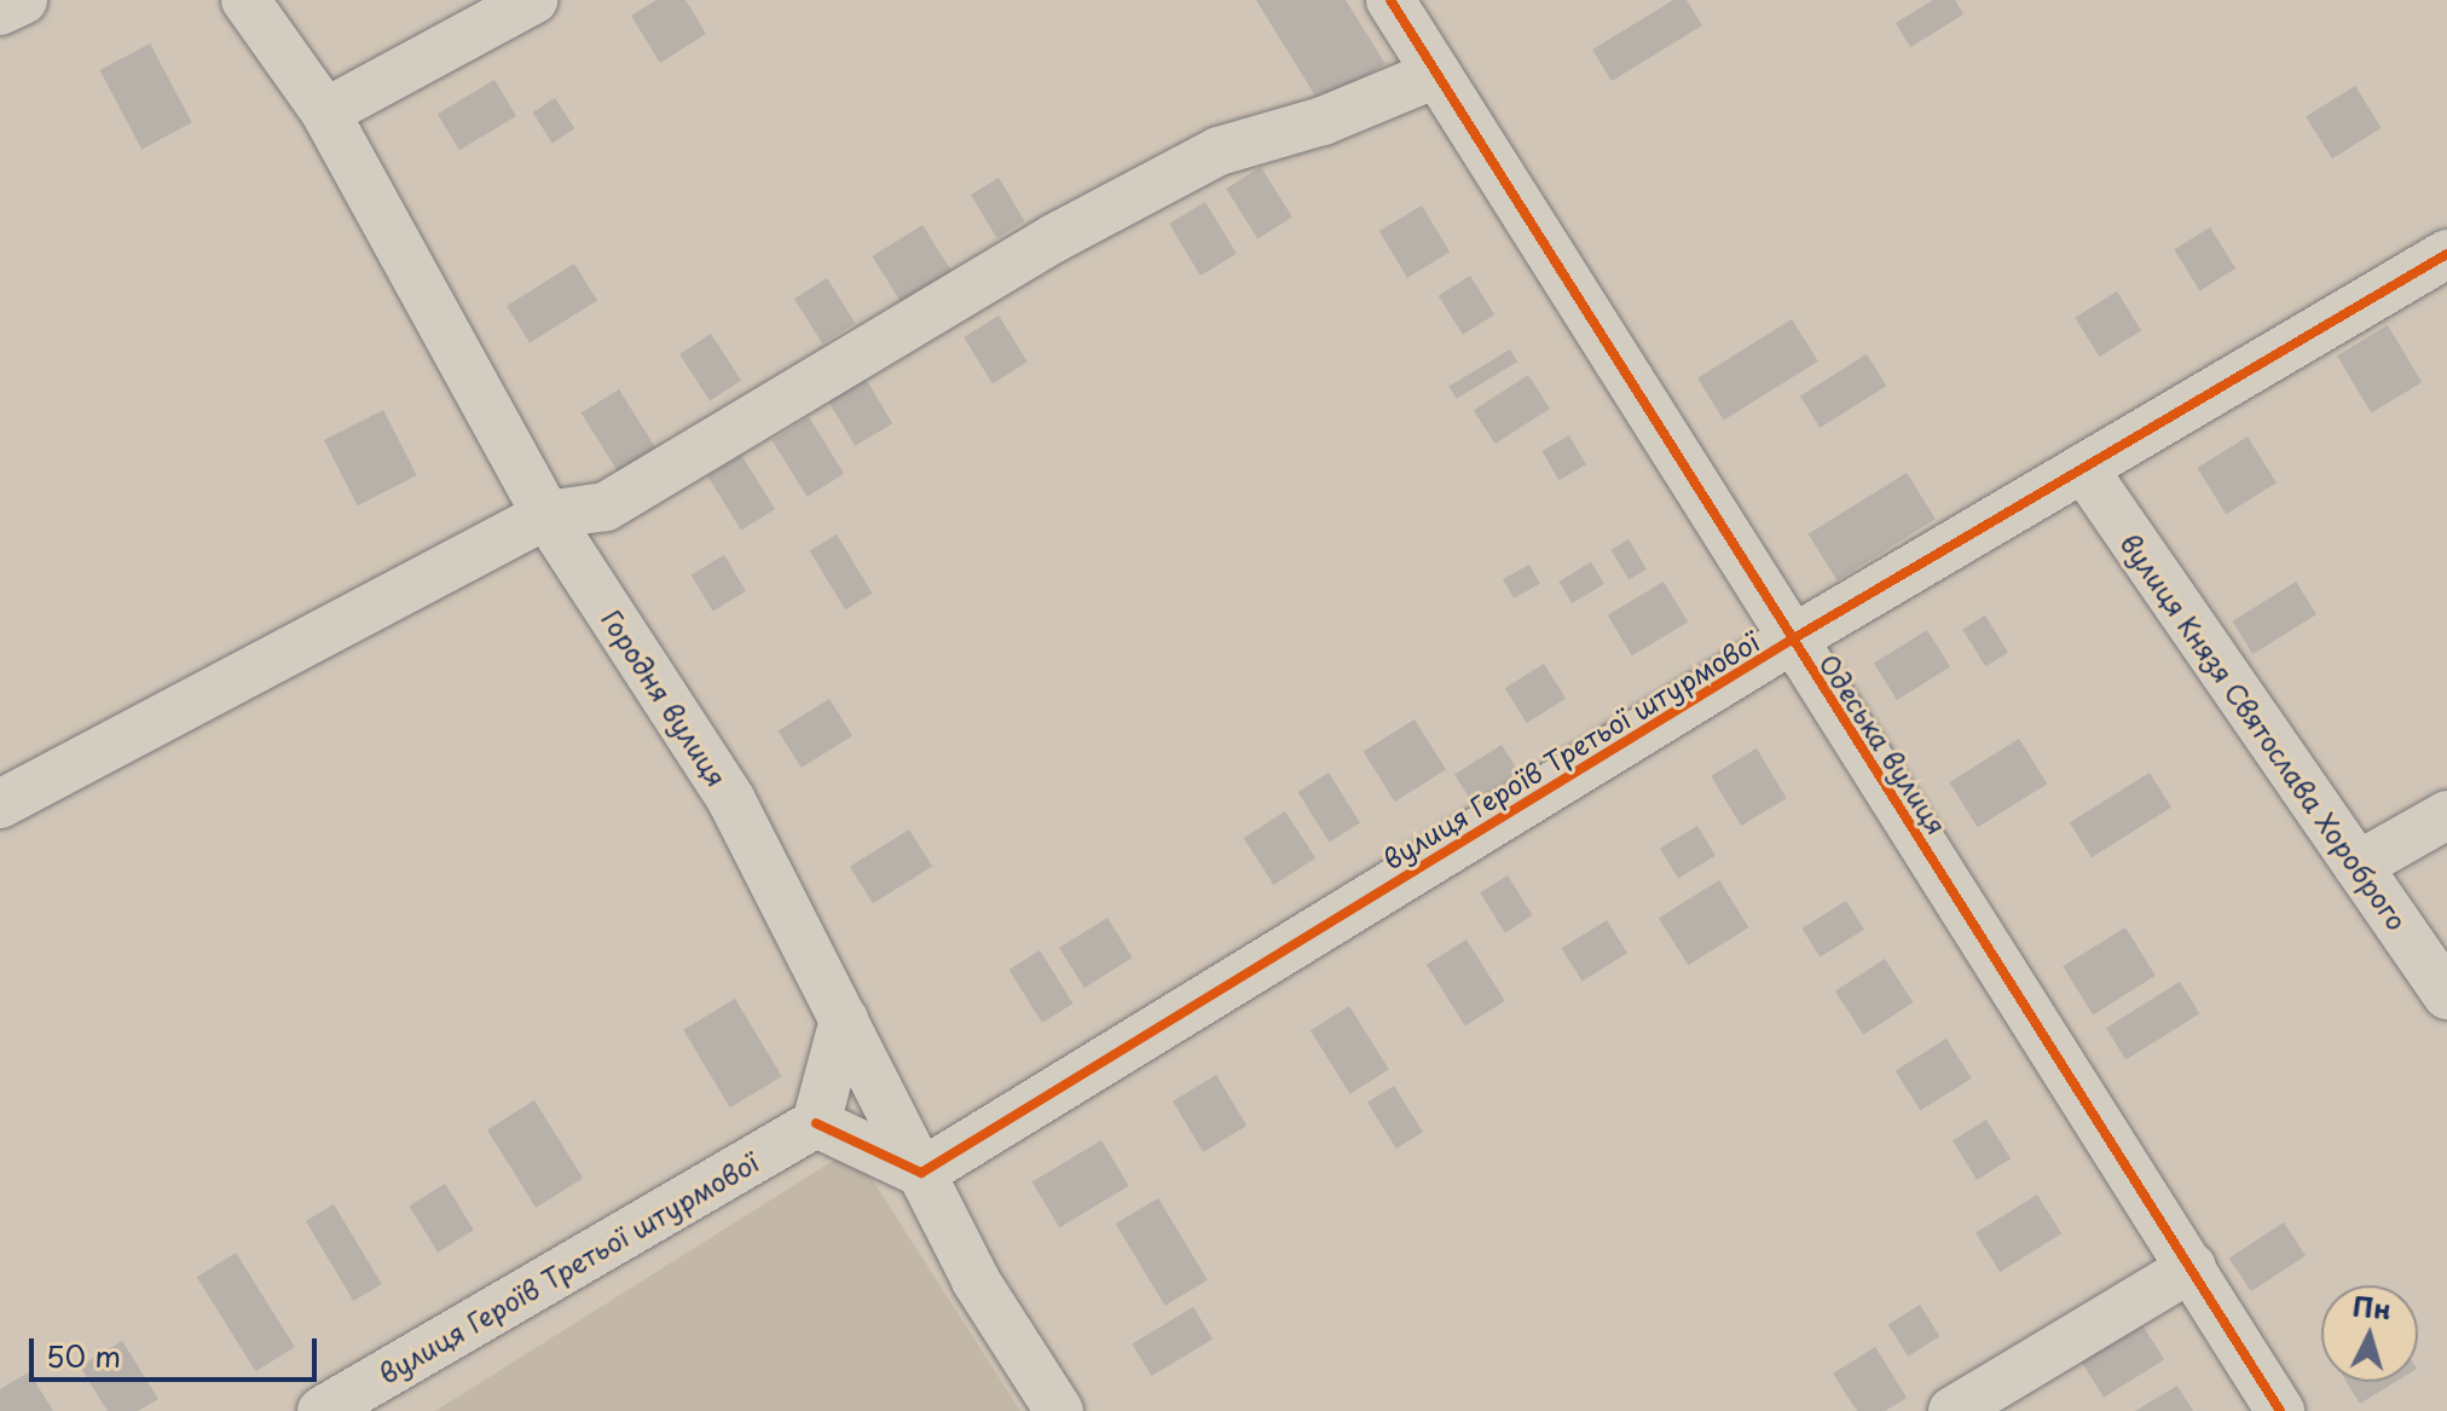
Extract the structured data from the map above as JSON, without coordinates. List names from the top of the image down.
{
  "streets": {
    "street": [
      "Городня вулиця",
      "вулиця Князя Святослава Хороброго",
      "Одеська вулиця",
      "вулиця Героїв Третьої штурмової"
    ]
  },
  "crossings": [
    ["Городня вулиця", "вулиця Героїв Третьої штурмової"],
    ["вулиця Князя Святослава Хороброго", "вулиця Героїв Третьої штурмової"],
    ["Одеська вулиця", "вулиця Героїв Третьої штурмової"]
  ],
  "scale_bar": "50 m",
  "north": "top"
}
